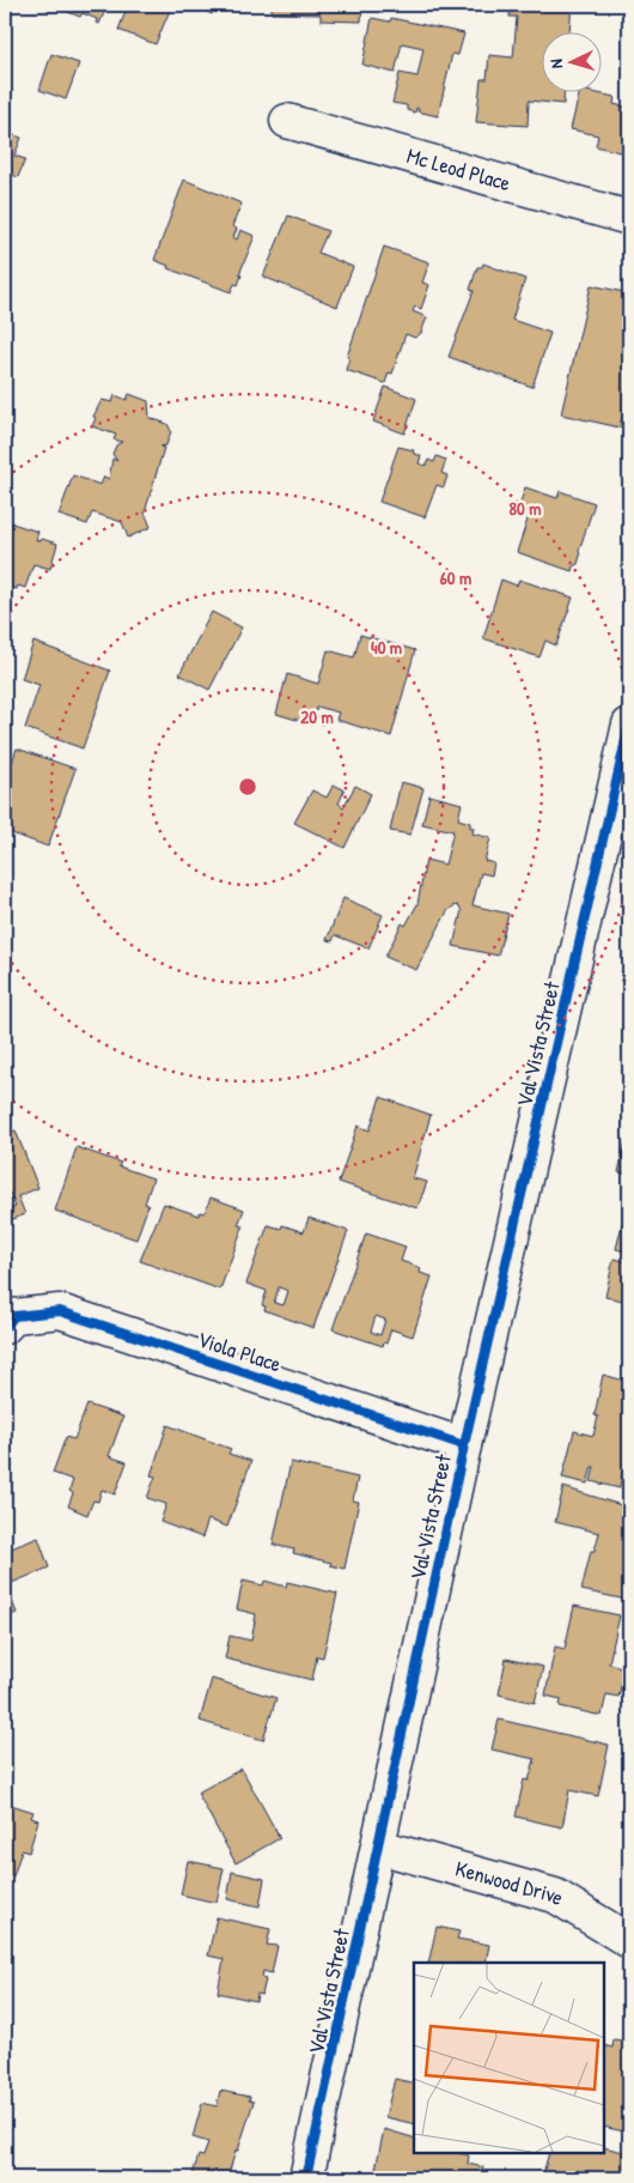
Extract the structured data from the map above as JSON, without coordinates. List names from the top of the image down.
{
  "streets": {
    "street": [
      "Mc Leod Place",
      "Val Vista Street",
      "Viola Place",
      "Kenwood Drive"
    ]
  },
  "crossings": [
    ["Val Vista Street", "Viola Place"],
    ["Val Vista Street", "Kenwood Drive"]
  ],
  "north": "left",
  "rings": [
    "80 m",
    "60 m",
    "40 m",
    "20 m"
  ]
}
